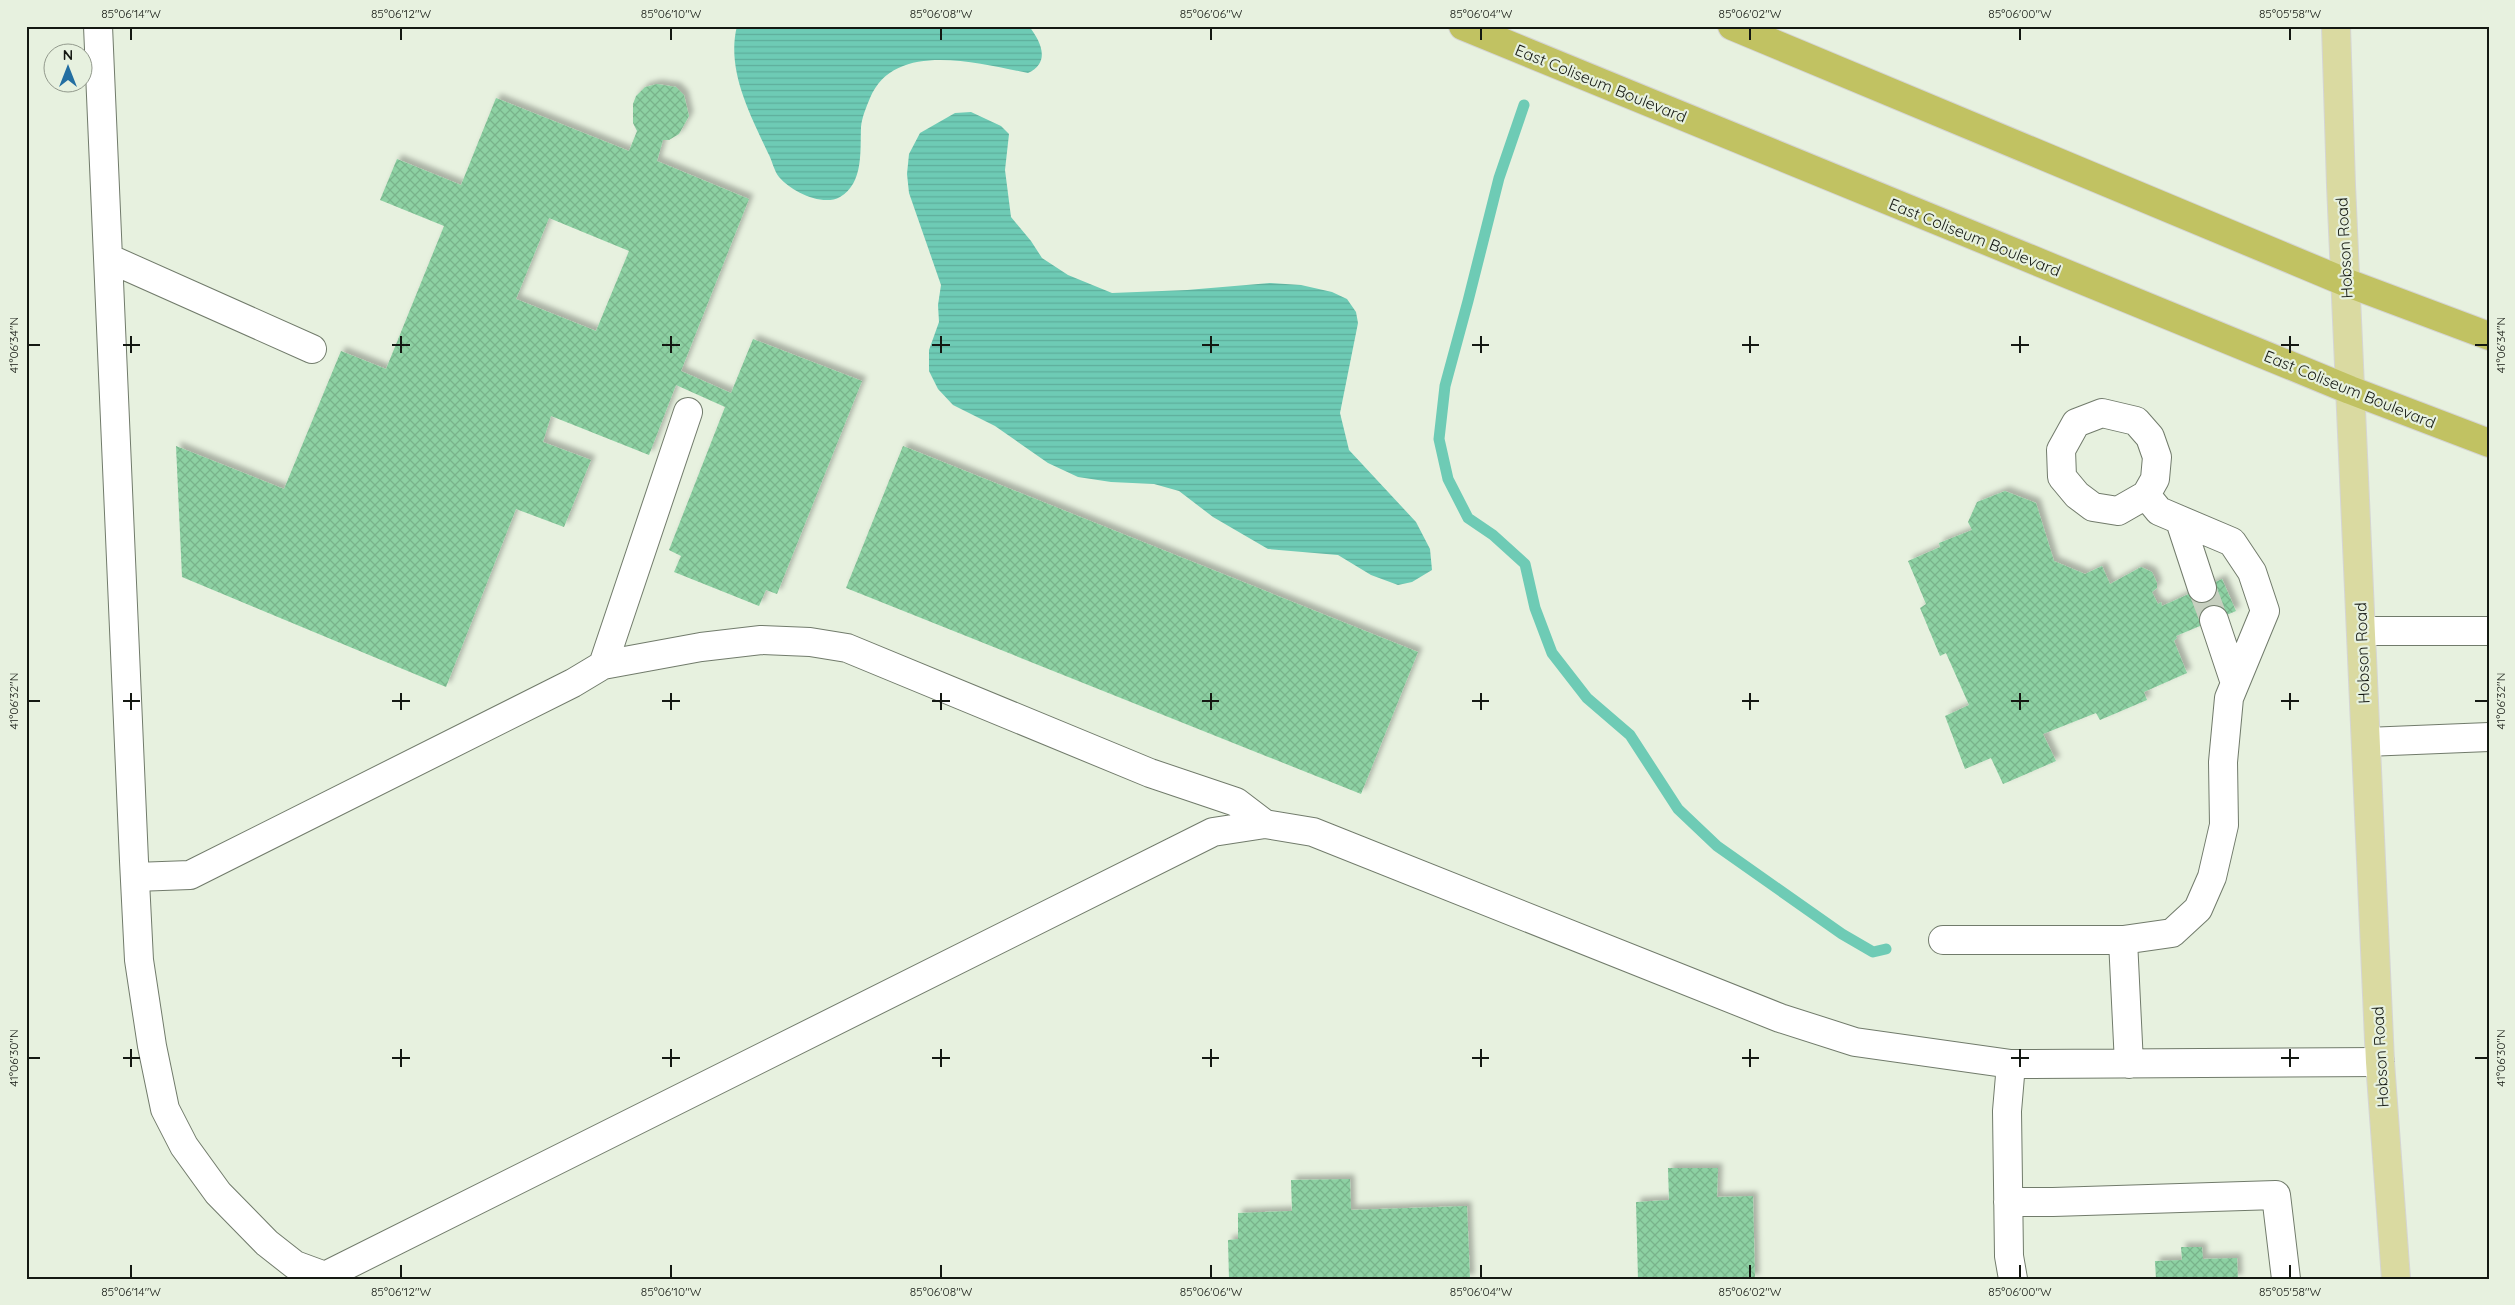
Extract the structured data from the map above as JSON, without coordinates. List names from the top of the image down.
{
  "streets": {
    "highway": ["East Coliseum Boulevard"],
    "main road": ["Hobson Road"]
  },
  "crossings": [
    ["East Coliseum Boulevard", "Hobson Road"]
  ],
  "north": "top",
  "coordinates": [
    "85°06'14\"W",
    "85°06'12\"W",
    "85°06'10\"W",
    "85°06'08\"W",
    "85°06'06\"W",
    "85°06'04\"W",
    "85°06'02\"W",
    "85°06'00\"W",
    "85°05'58\"W",
    "41°06'34\"N",
    "41°06'32\"N",
    "41°06'30\"N"
  ]
}
